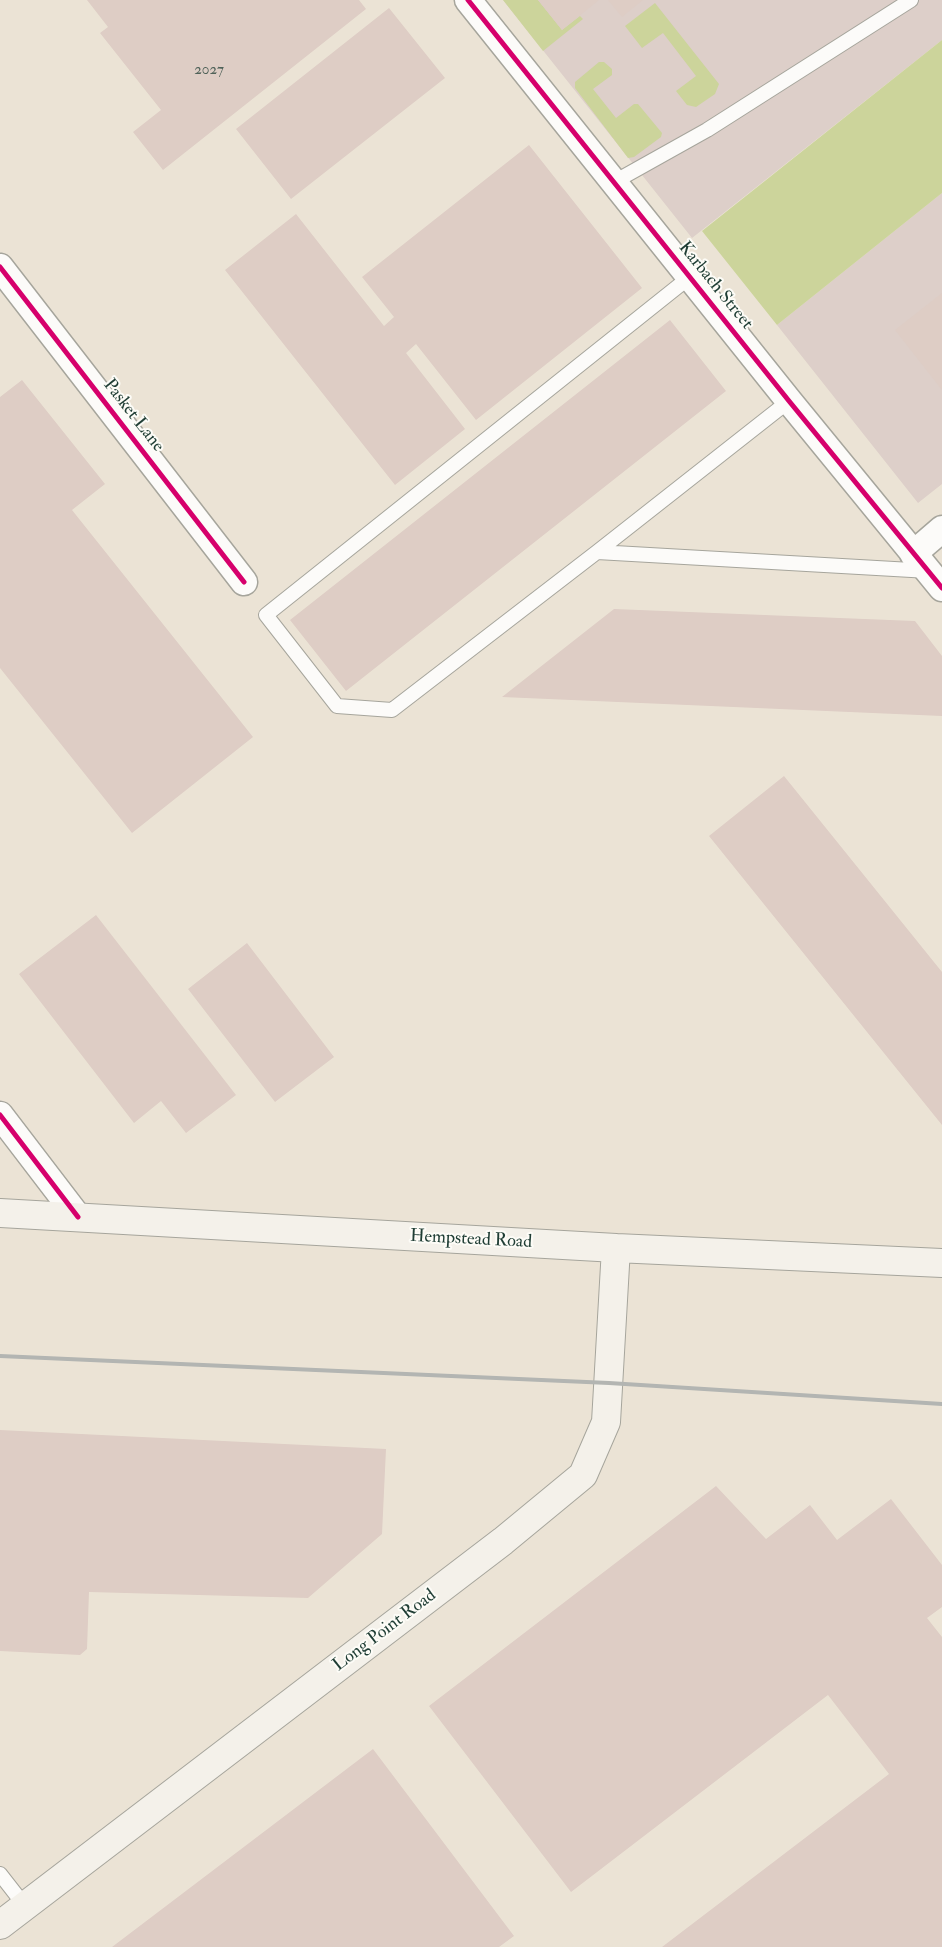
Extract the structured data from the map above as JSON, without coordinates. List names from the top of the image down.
{
  "streets": {
    "main road": ["Hempstead Road", "Long Point Road"],
    "street": ["Karbach Street", "Pasket Lane"]
  },
  "crossings": [
    ["Hempstead Road", "Long Point Road"]
  ],
  "house_numbers": ["2027"]
}
